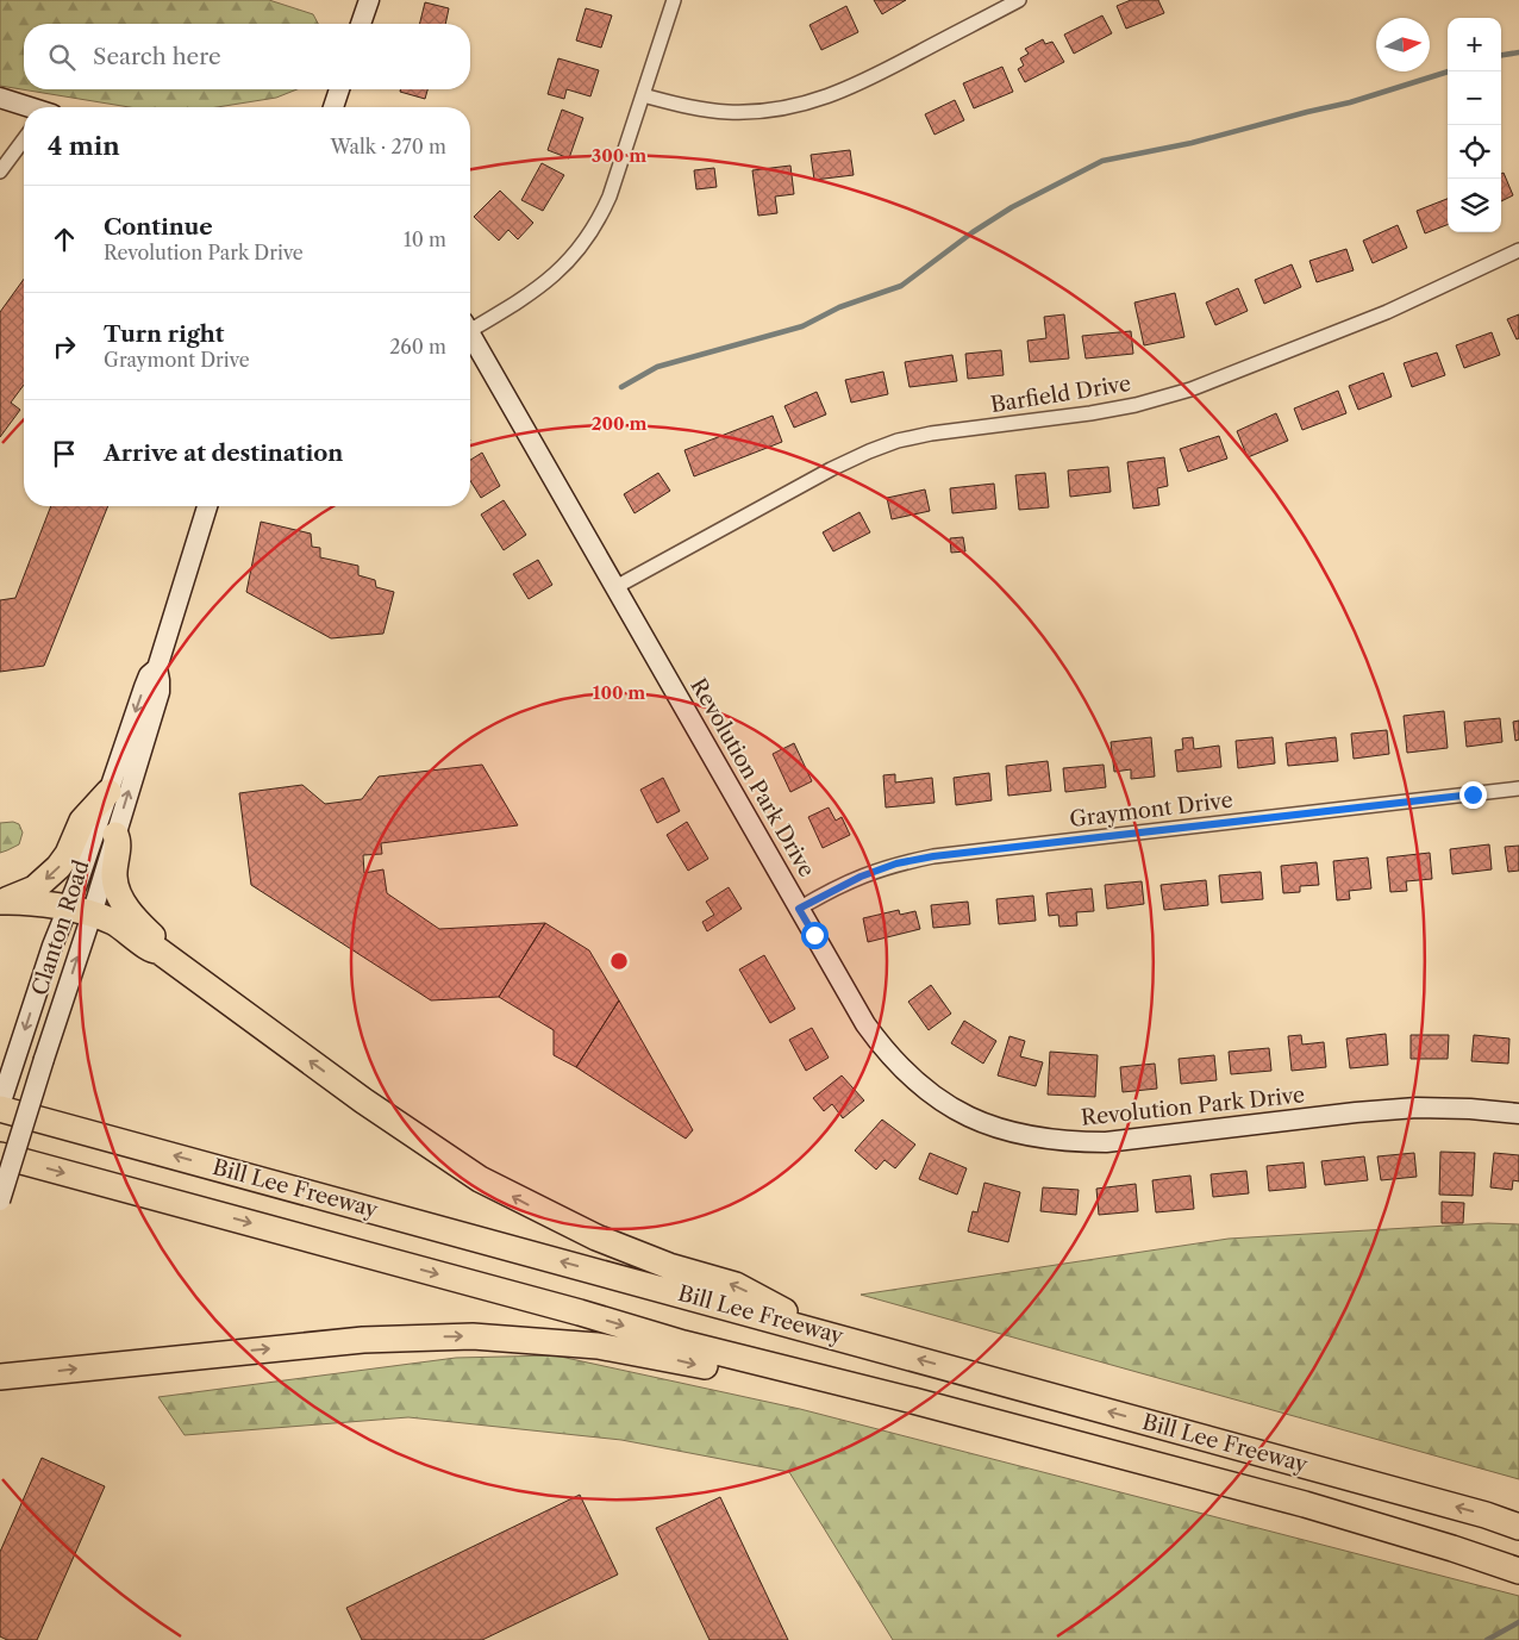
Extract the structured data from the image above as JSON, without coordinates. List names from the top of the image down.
{
  "streets": {
    "highway": ["Bill Lee Freeway"],
    "street": [
      "Barfield Drive",
      "Revolution Park Drive",
      "Graymont Drive",
      "Clanton Road"
    ]
  },
  "crossings": [
    ["Barfield Drive", "Revolution Park Drive"],
    ["Revolution Park Drive", "Graymont Drive"],
    ["Clanton Road", "Bill Lee Freeway"]
  ],
  "north": "right",
  "page": {
    "map_buttons": ["+", "−"],
    "search": "Search here",
    "heading": ["4 min", "Walk · 270 m"],
    "list": [
      ["Continue", "Revolution Park Drive", "10 m"],
      ["Turn right", "Graymont Drive", "260 m"],
      "Arrive at destination"
    ]
  },
  "rings": ["300 m", "200 m", "100 m"]
}
